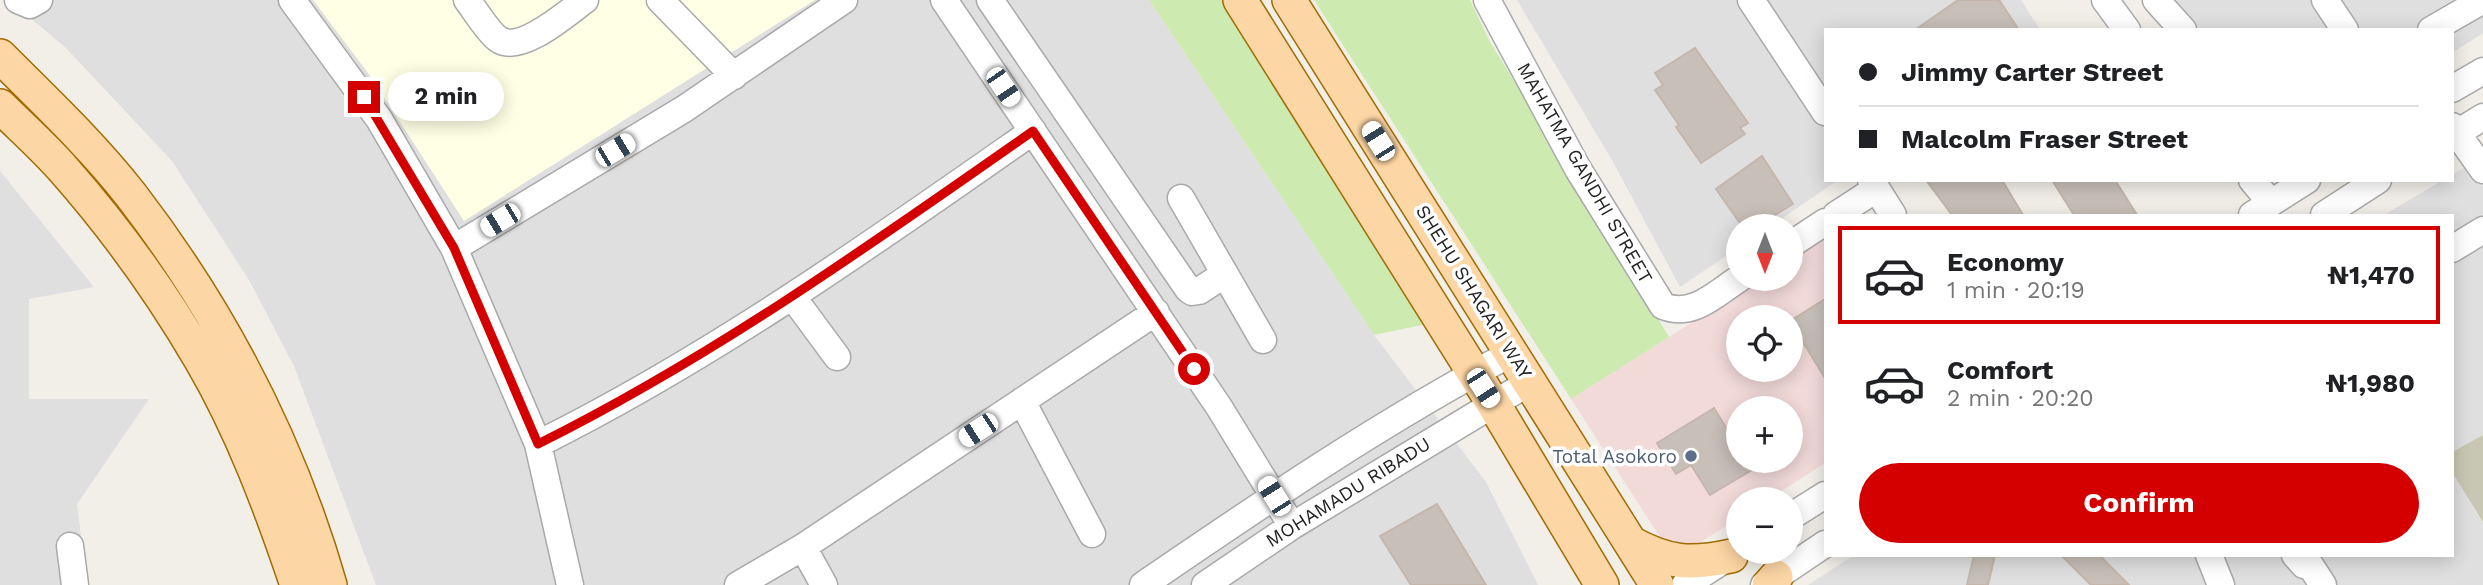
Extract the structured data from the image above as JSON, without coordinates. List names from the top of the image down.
{
  "streets": {
    "main road": ["SHEHU SHAGARI WAY"],
    "street": ["MAHATMA GANDHI STREET", "MOHAMADU RIBADU"]
  },
  "crossings": [
    ["SHEHU SHAGARI WAY", "MOHAMADU RIBADU"]
  ],
  "places": ["Total Asokoro"],
  "north": "bottom",
  "page": {
    "banner": ["Jimmy Carter Street", "Malcolm Fraser Street"],
    "bubble": "2 min",
    "map_buttons": ["+", "−"],
    "list": [
      {
        "name": "Economy",
        "note": "1 min · 20:19",
        "value": "₦1,470"
      },
      {
        "name": "Comfort",
        "note": "2 min · 20:20",
        "value": "₦1,980"
      }
    ],
    "buttons": "Confirm"
  }
}
